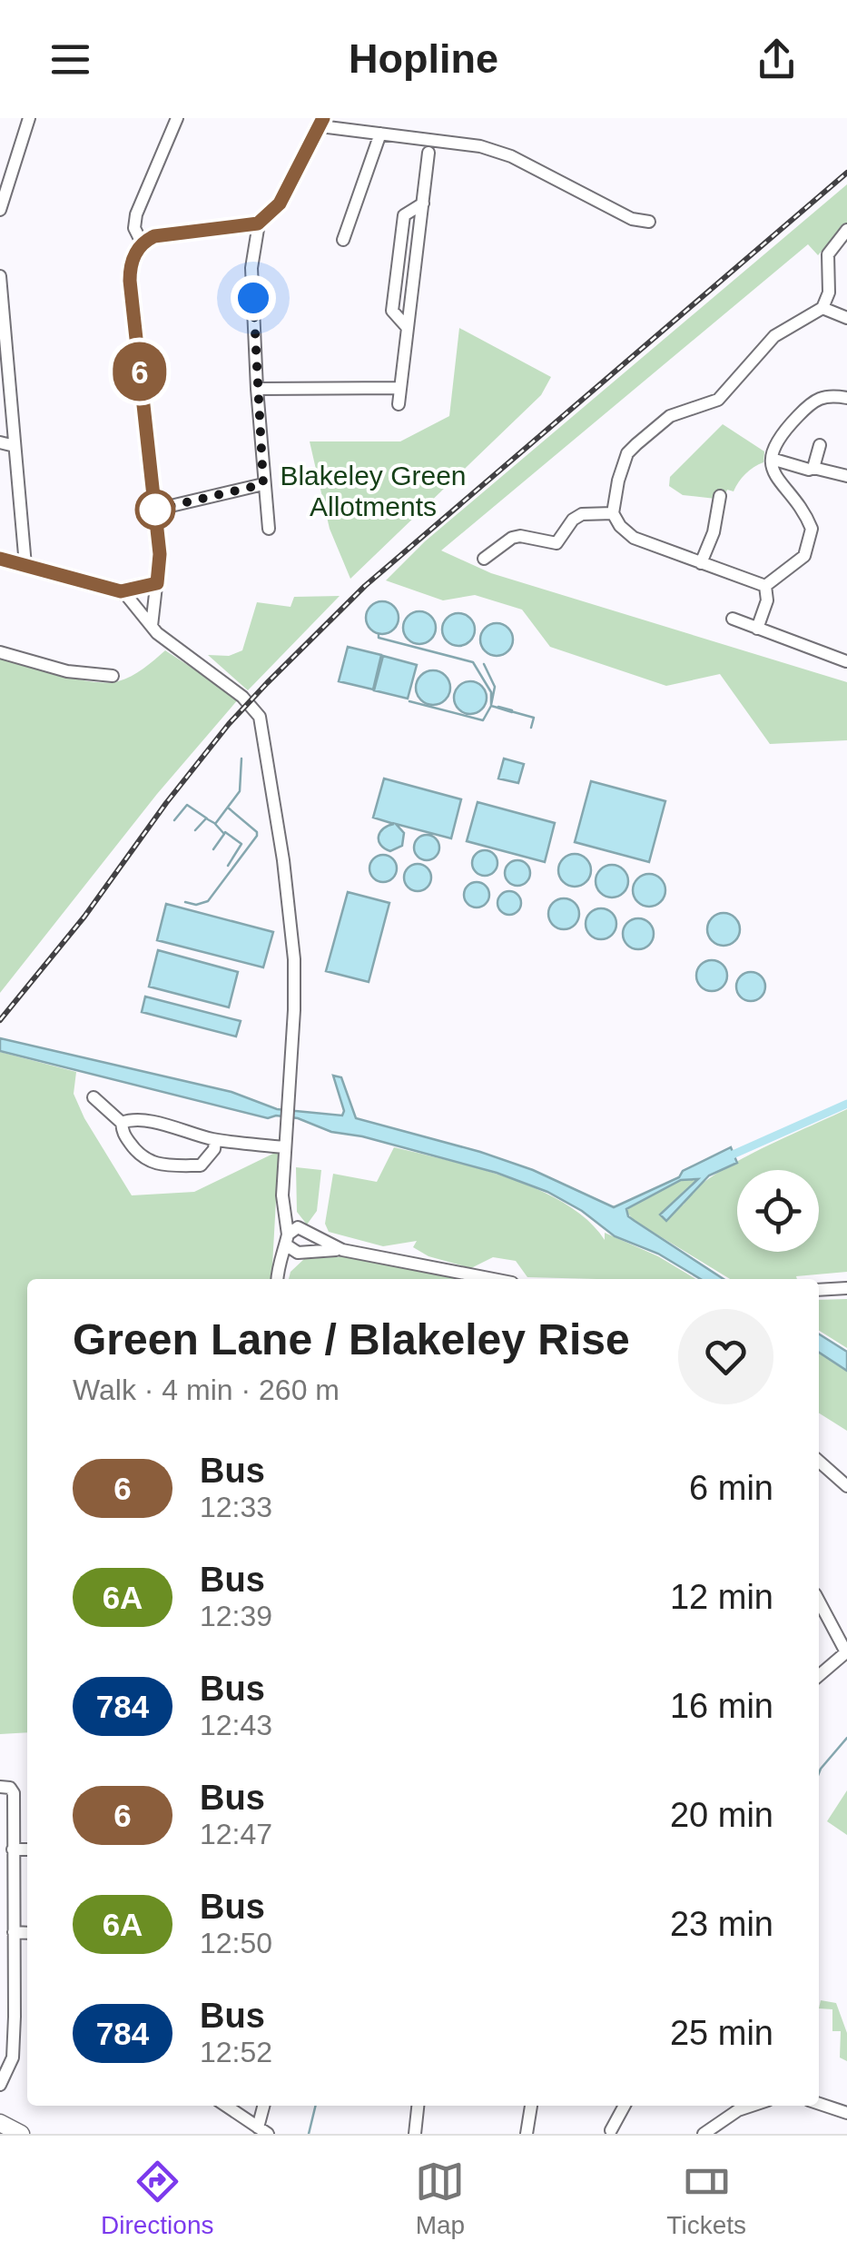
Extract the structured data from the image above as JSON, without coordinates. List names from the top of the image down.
{
  "parks": ["Blakeley Green Allotments"],
  "lines": ["bus line 6"],
  "page": {
    "header": "Hopline",
    "on_map": "6",
    "heading": ["Green Lane / Blakeley Rise", "Walk · 4 min · 260 m"],
    "list": [
      {
        "mark": "6",
        "name": "Bus",
        "note": "12:33",
        "value": "6 min"
      },
      {
        "mark": "6A",
        "name": "Bus",
        "note": "12:39",
        "value": "12 min"
      },
      {
        "mark": "784",
        "name": "Bus",
        "note": "12:43",
        "value": "16 min"
      },
      {
        "mark": "6",
        "name": "Bus",
        "note": "12:47",
        "value": "20 min"
      },
      {
        "mark": "6A",
        "name": "Bus",
        "note": "12:50",
        "value": "23 min"
      },
      {
        "mark": "784",
        "name": "Bus",
        "note": "12:52",
        "value": "25 min"
      }
    ],
    "tabs": ["Directions", "Map", "Tickets"]
  }
}
